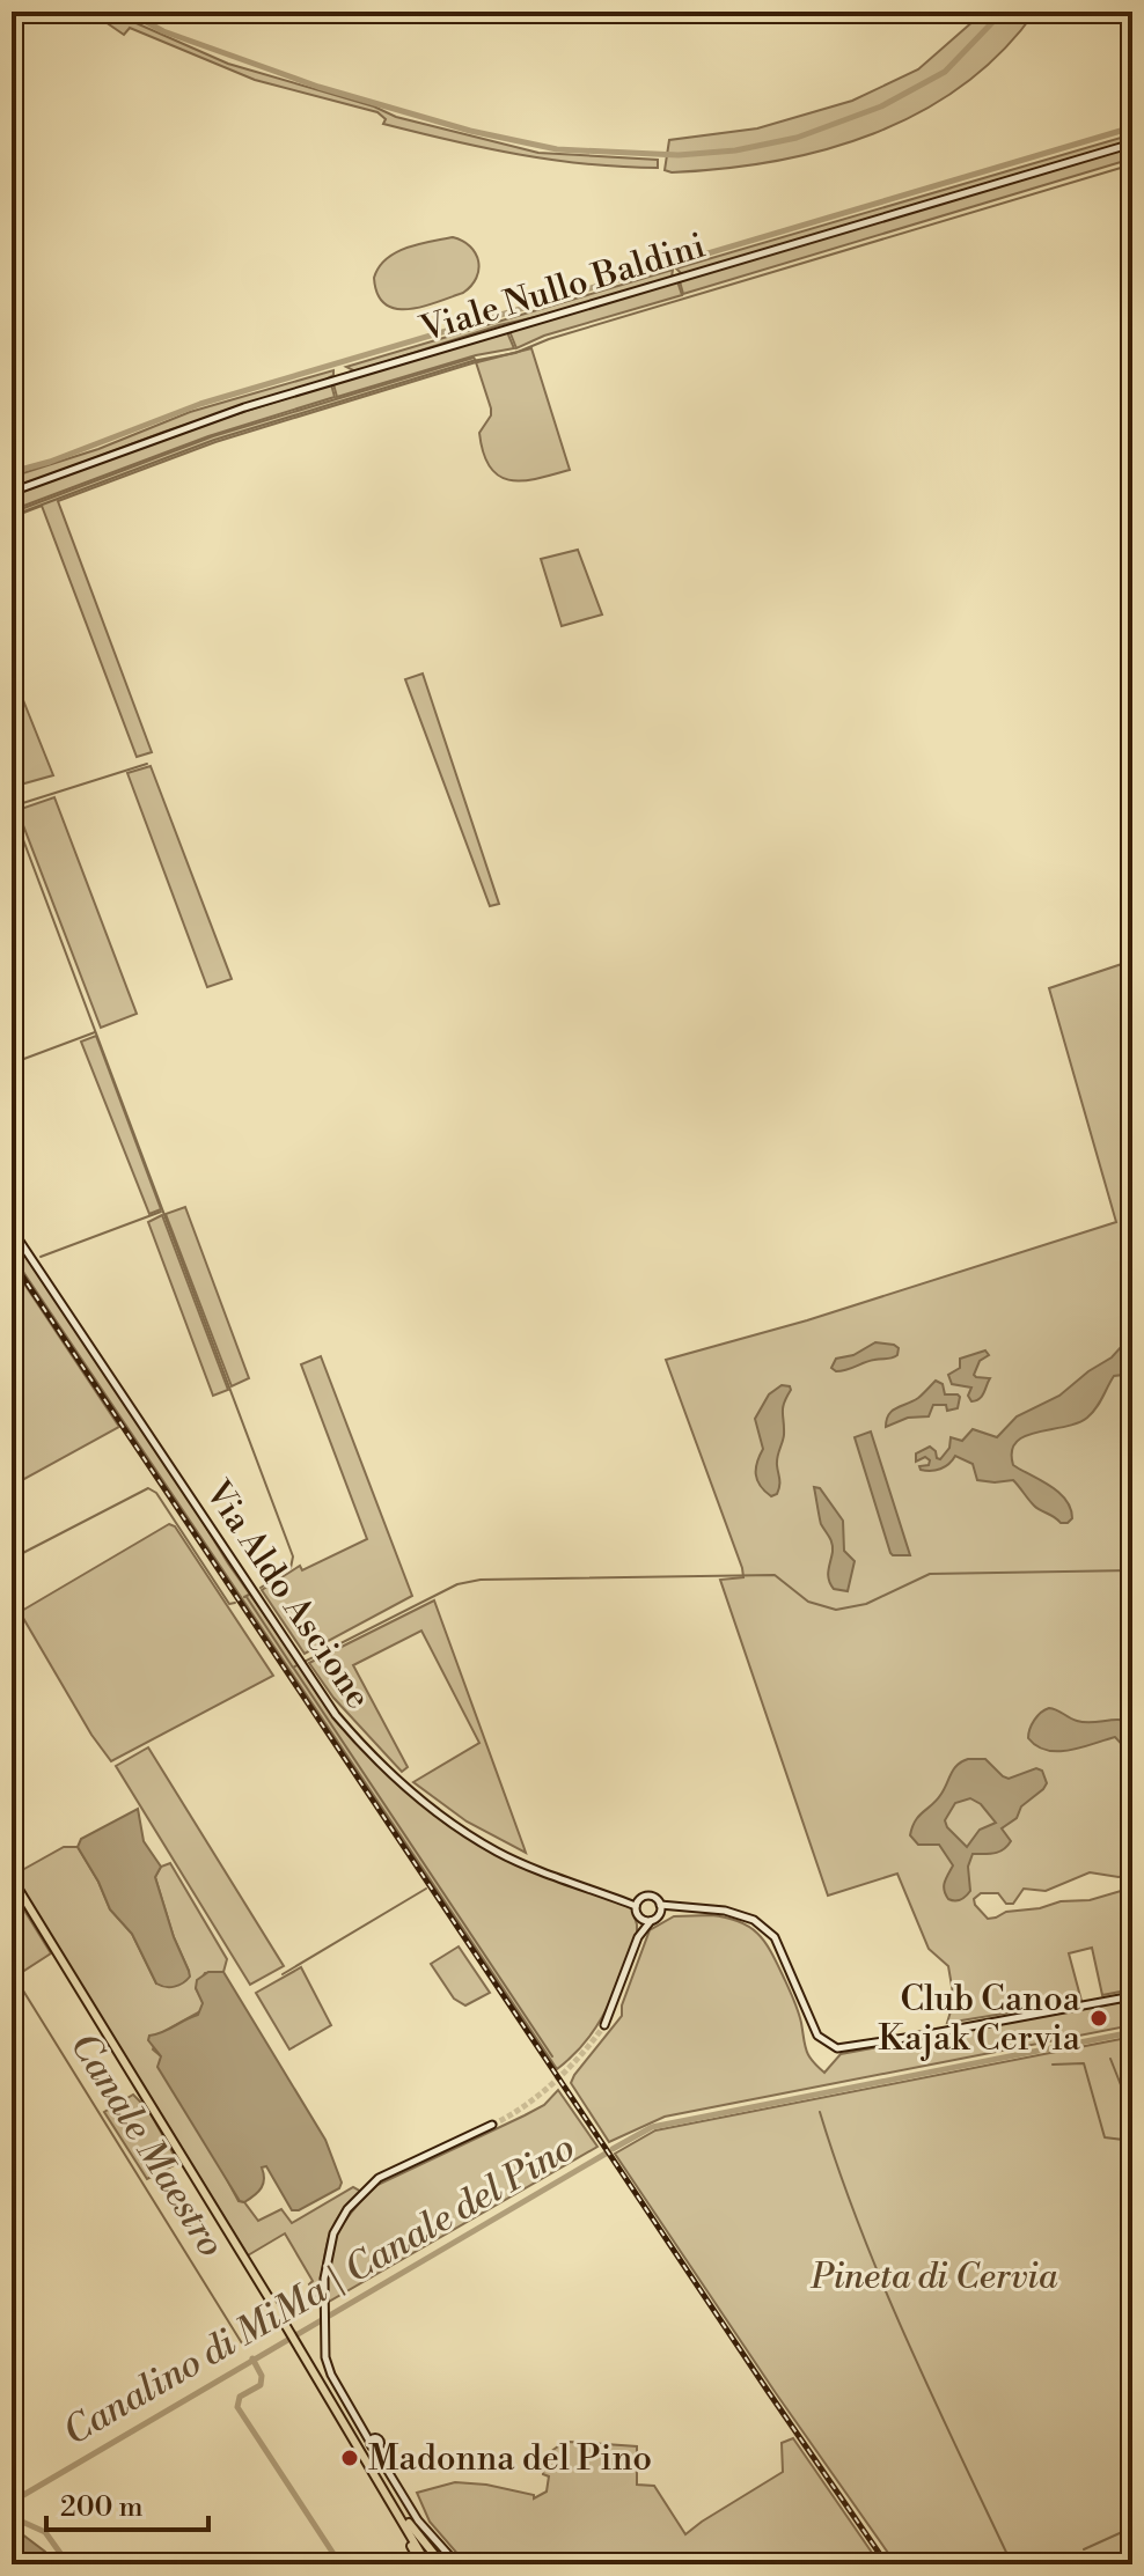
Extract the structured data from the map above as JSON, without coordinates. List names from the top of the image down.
{
  "streets": {
    "street": ["Viale Nullo Baldini", "Via Aldo Ascione"]
  },
  "water": ["Canale Maestro", "Canalino di MiMa | Canale del Pino"],
  "parks": ["Pineta di Cervia"],
  "places": ["Club Canoa Kajak Cervia", "Madonna del Pino"],
  "scale_bar": "200 m"
}
